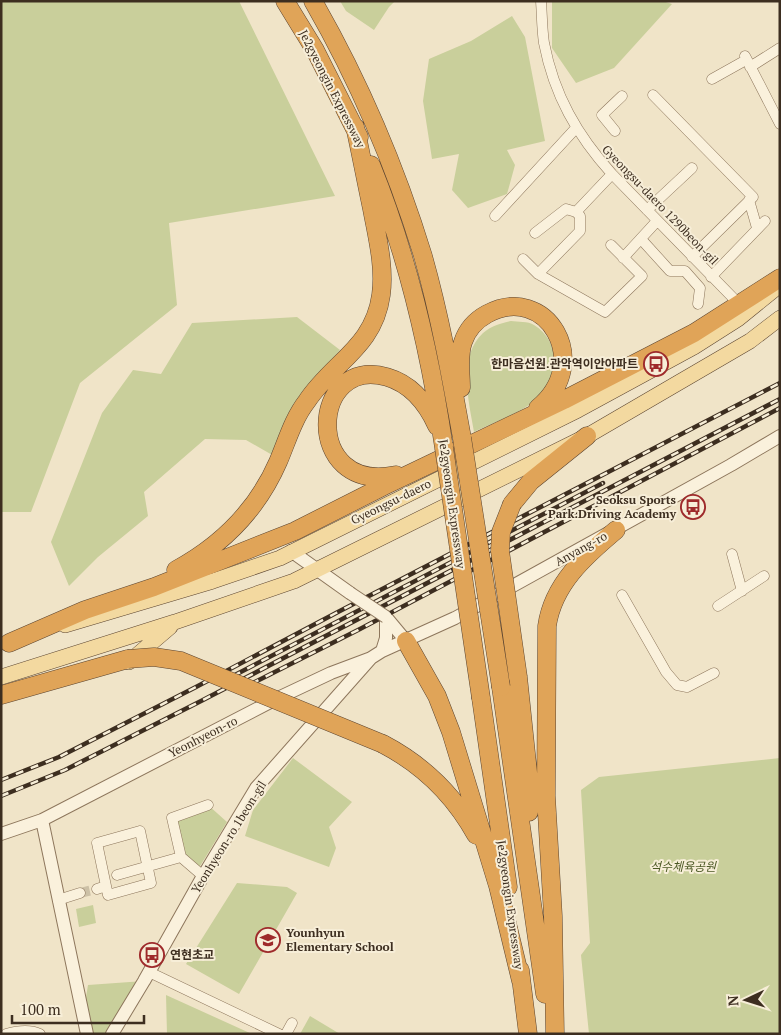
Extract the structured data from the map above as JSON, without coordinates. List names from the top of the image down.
{
  "streets": {
    "highway": ["Je2gyeongin Expressway"],
    "main road": ["Gyeongsu-daero"],
    "street": [
      "Gyeongsu-daero 1290beon-gil",
      "Anyang-ro",
      "Yeonhyeon-ro",
      "Yeonhyeon-ro 1beon-gil"
    ]
  },
  "crossings": [
    ["Anyang-ro", "Yeonhyeon-ro"],
    ["Yeonhyeon-ro", "Yeonhyeon-ro 1beon-gil"]
  ],
  "parks": ["석수체육공원"],
  "places": {
    "bus stop": ["한마음선원.관악역이안아파트", "Seoksu Sports Park.Driving Academy", "연현초교"],
    "school or university": ["Younhyun Elementary School"]
  },
  "scale_bar": "100 m",
  "north": "left"
}
